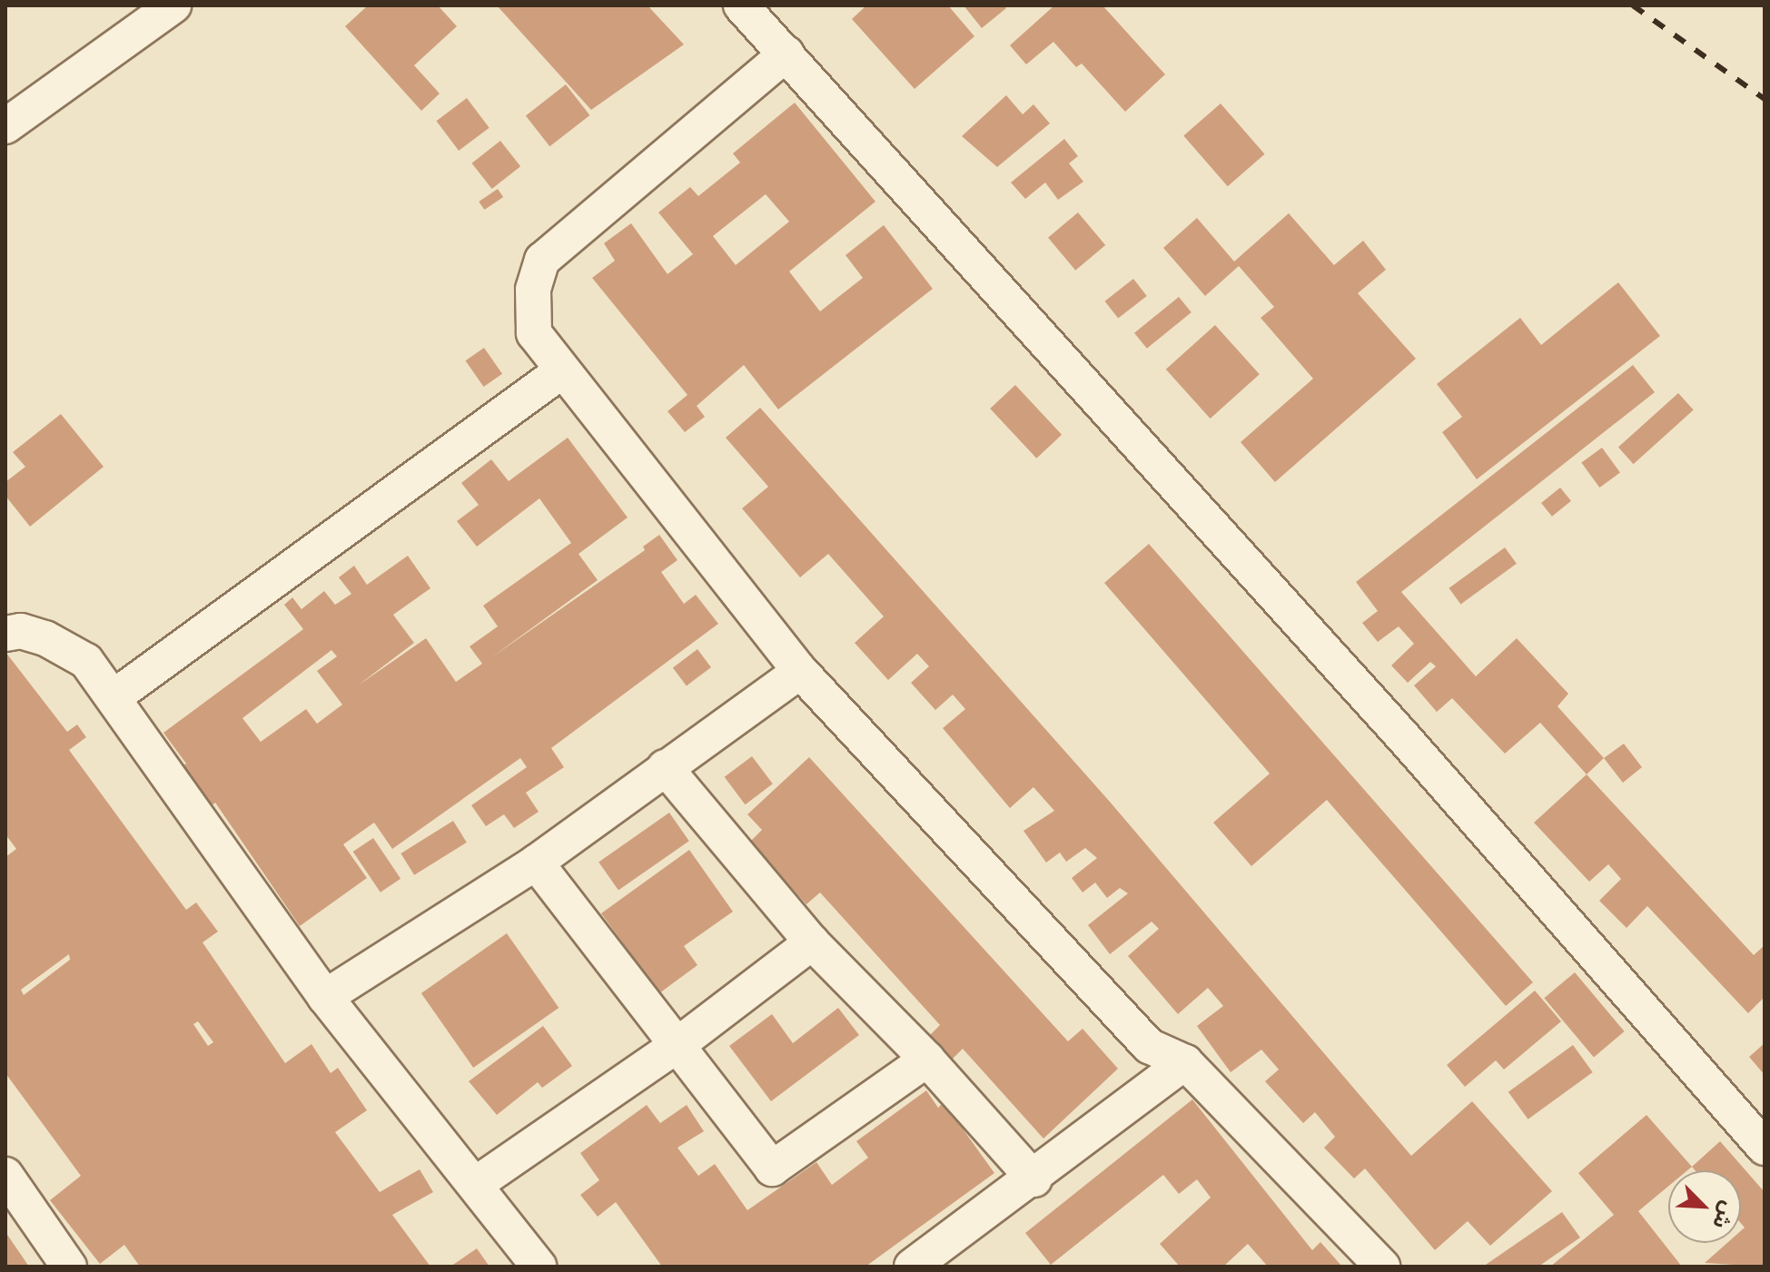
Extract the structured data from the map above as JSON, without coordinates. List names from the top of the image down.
{
  "north": "bottom right"
}
